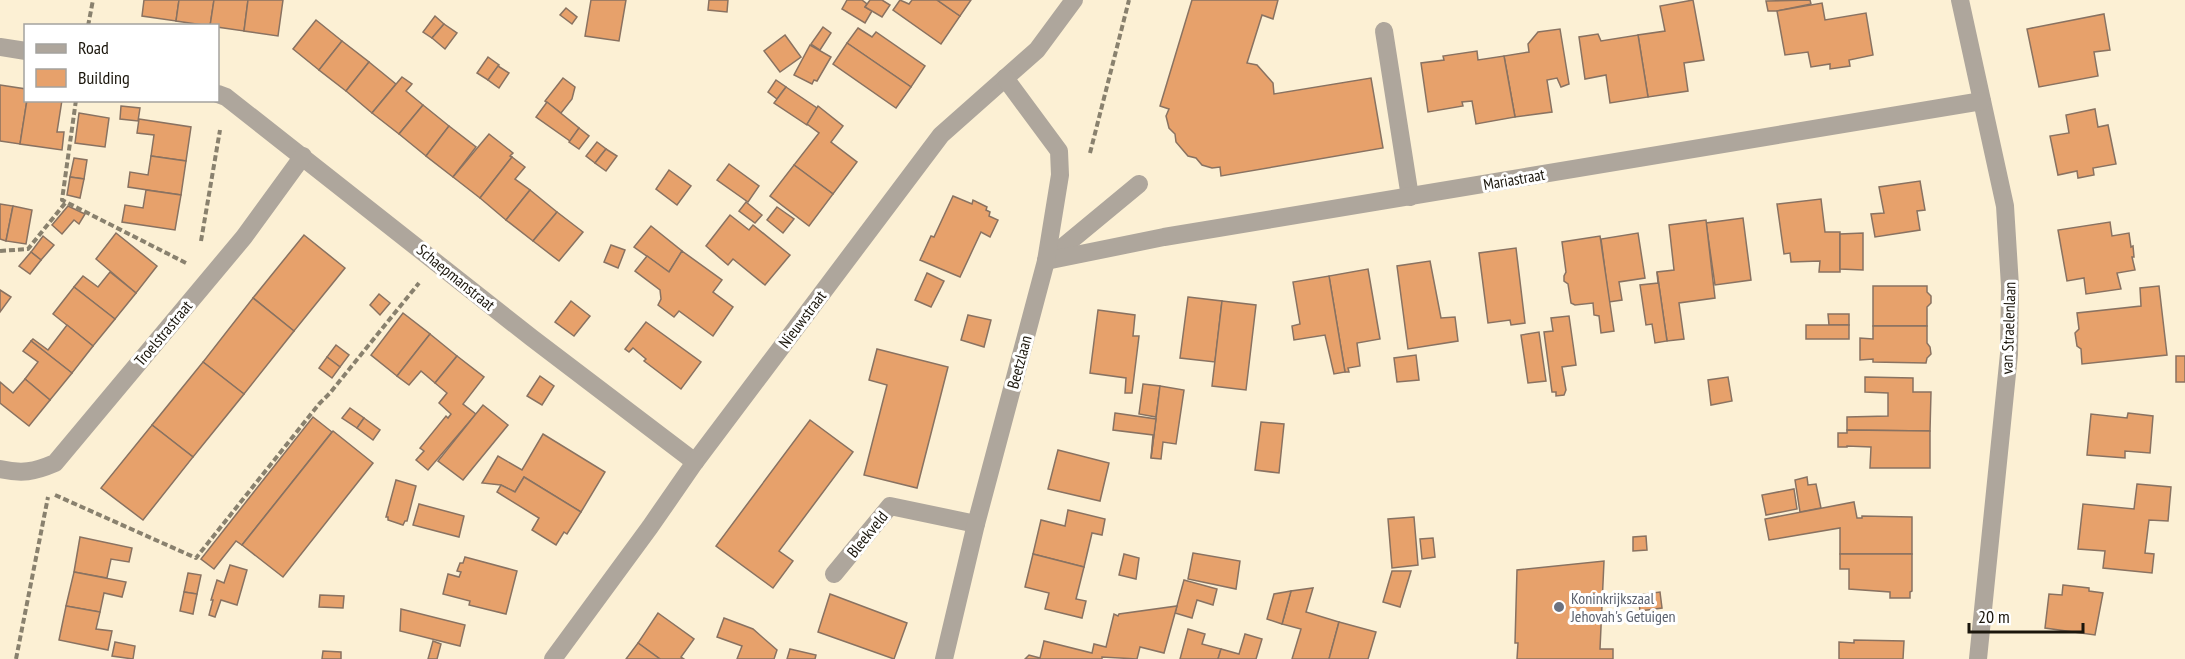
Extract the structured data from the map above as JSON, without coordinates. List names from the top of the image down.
{
  "streets": {
    "street": [
      "Mariastraat",
      "Schaepmanstraat",
      "Nieuwstraat",
      "van Straelenlaan",
      "Troelstrastraat",
      "Beetzlaan",
      "Bleekveld"
    ]
  },
  "crossings": [
    ["Mariastraat", "van Straelenlaan"],
    ["Mariastraat", "Beetzlaan"],
    ["Schaepmanstraat", "Nieuwstraat"],
    ["Schaepmanstraat", "Troelstrastraat"],
    ["Nieuwstraat", "Beetzlaan"],
    ["Beetzlaan", "Bleekveld"]
  ],
  "places": ["Koninkrijkszaal Jehovah's Getuigen"],
  "legend": ["Road", "Building"],
  "scale_bar": "20 m"
}
